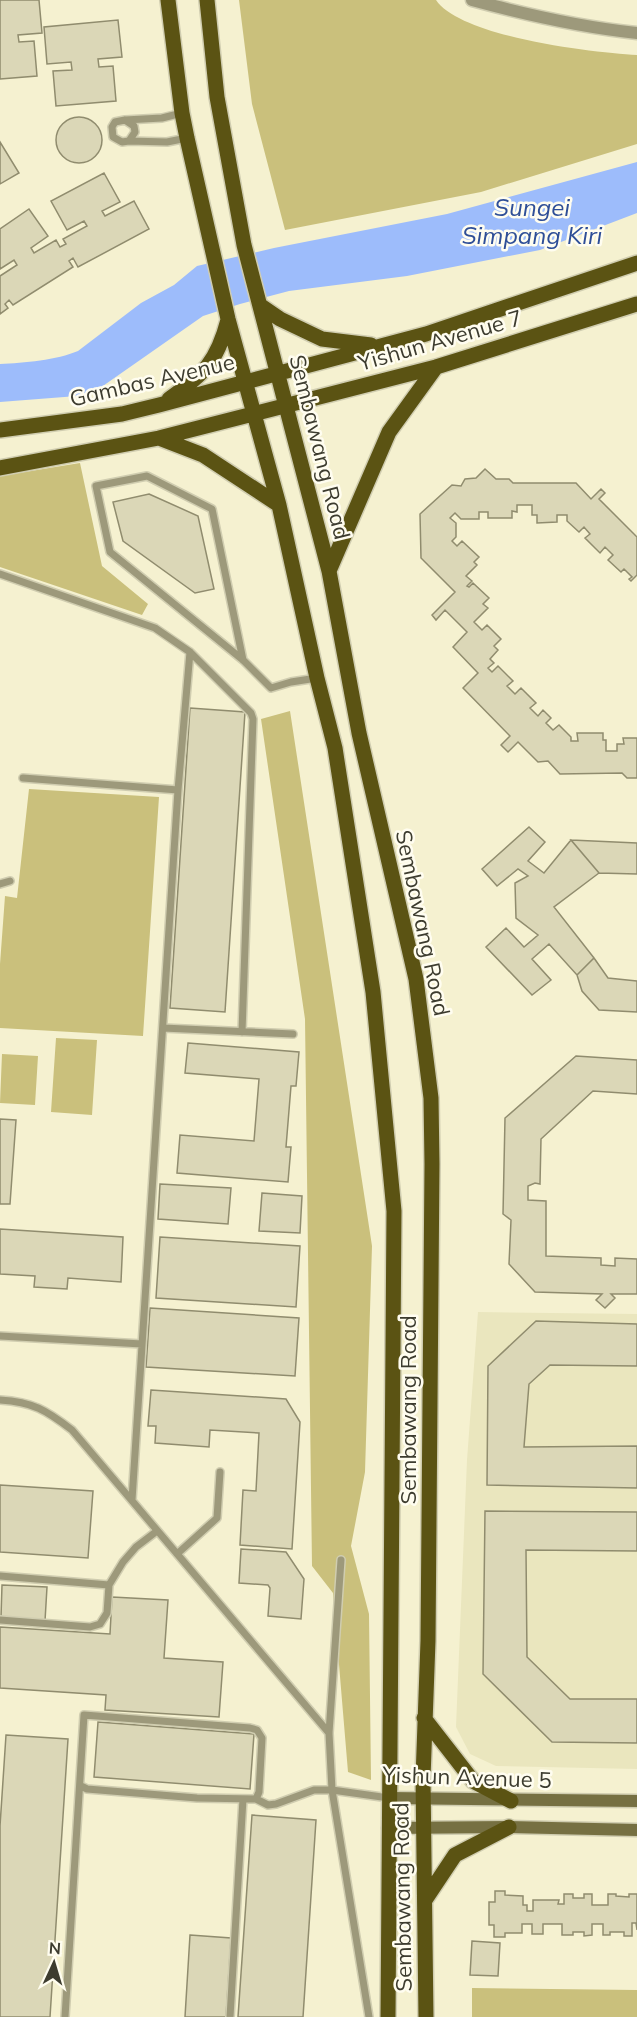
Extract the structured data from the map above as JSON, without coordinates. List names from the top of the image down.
{
  "streets": {
    "main road": [
      "Yishun Avenue 7",
      "Gambas Avenue",
      "Sembawang Road",
      "Yishun Avenue 5"
    ]
  },
  "crossings": [
    ["Yishun Avenue 7", "Gambas Avenue"],
    ["Yishun Avenue 7", "Sembawang Road"],
    ["Gambas Avenue", "Sembawang Road"],
    ["Sembawang Road", "Yishun Avenue 5"]
  ],
  "water": ["Sungei Simpang Kiri"],
  "north": "top"
}
